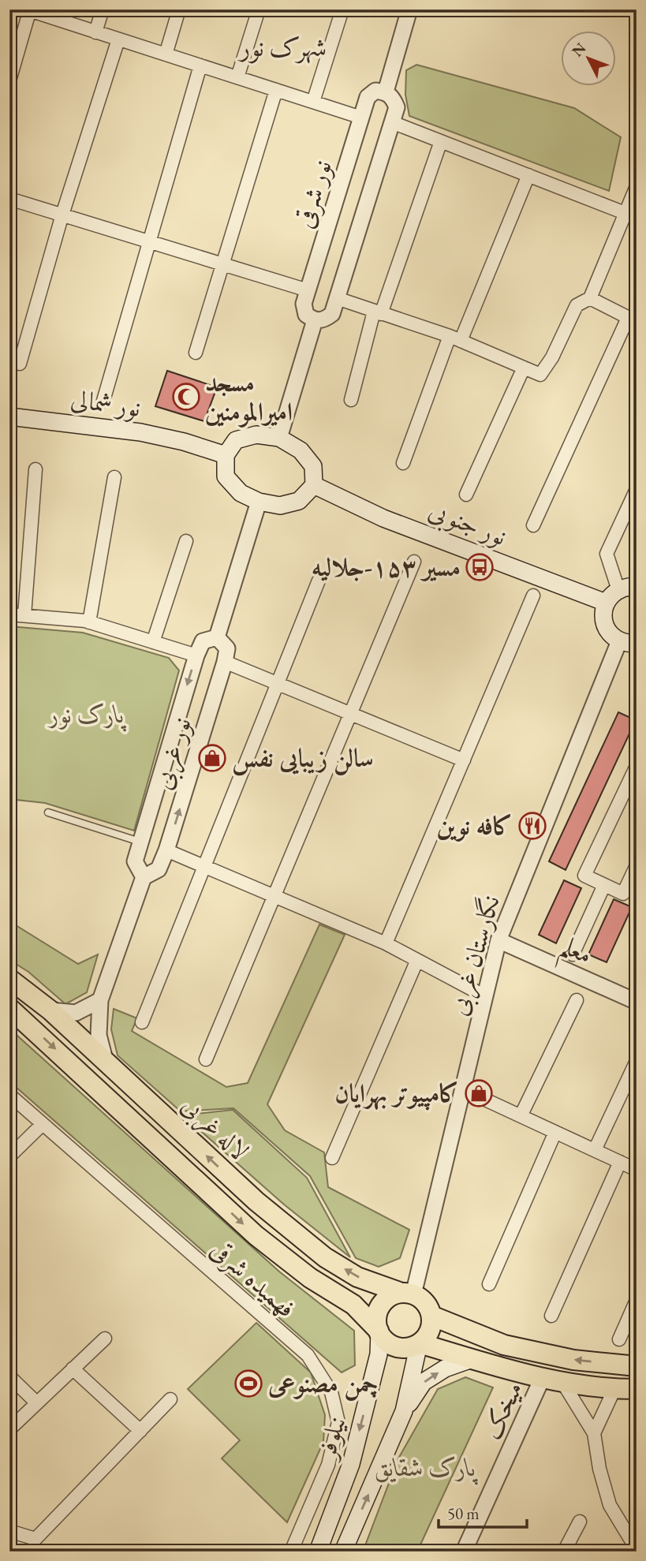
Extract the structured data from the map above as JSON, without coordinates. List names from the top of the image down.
{
  "streets": {
    "main road": [
      "نور شمالی",
      "نور جنوبی",
      "لاله غربی",
      "نیلوفر"
    ],
    "street": [
      "نور شرقی",
      "نور غربی",
      "معلم",
      "نگارستان غربی",
      "فهمیده شرقی",
      "میخک"
    ]
  },
  "crossings": [
    ["نور شمالی", "نور جنوبی"],
    ["نور غربی", "لاله غربی"],
    ["معلم", "نگارستان غربی"],
    ["نگارستان غربی", "لاله غربی"],
    ["نگارستان غربی", "نیلوفر"],
    ["لاله غربی", "نیلوفر"]
  ],
  "districts": ["شهرک نور"],
  "parks": ["پارک نور", "پارک شقایق"],
  "places": {
    "mosque": ["مسجد امیرالمومنین"],
    "bus stop": ["مسیر ۱۵۳-جلالیه"],
    "shop": ["سالن زیبایی نفس", "کامپیوتر بهرایان"],
    "restaurant": ["کافه نوین"],
    "sports": ["چمن مصنوعی"]
  },
  "scale_bar": "50 m",
  "north": "top left"
}
